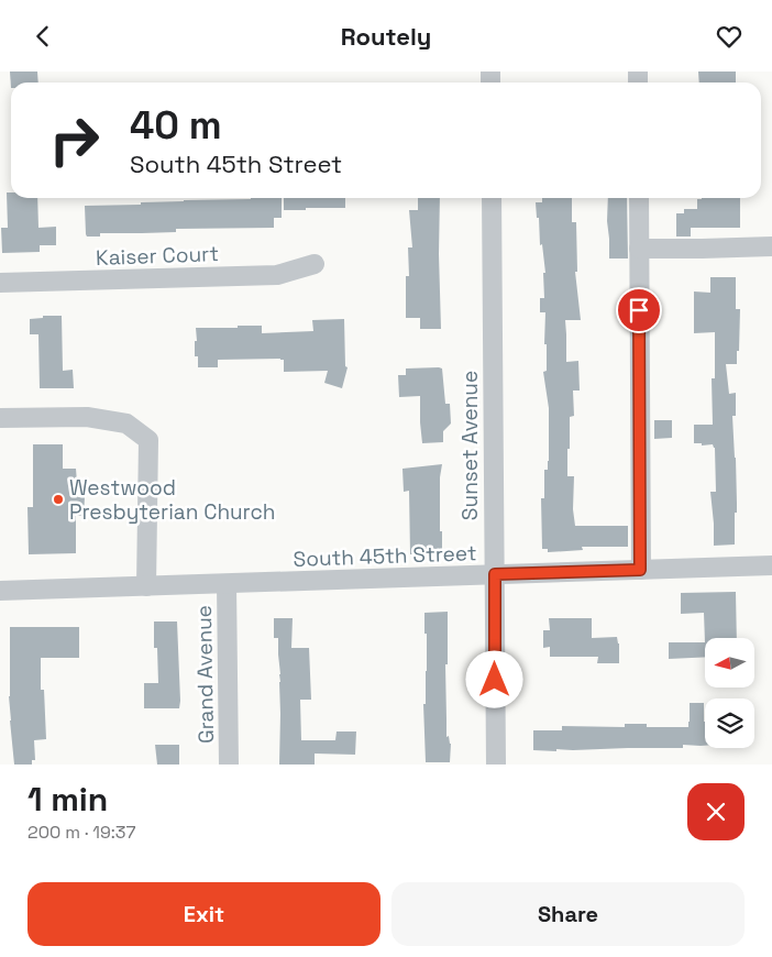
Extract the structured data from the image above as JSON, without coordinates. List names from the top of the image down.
{
  "streets": {
    "street": [
      "Kaiser Court",
      "Sunset Avenue",
      "South 45th Street",
      "Grand Avenue"
    ]
  },
  "crossings": [
    ["Sunset Avenue", "South 45th Street"],
    ["South 45th Street", "Grand Avenue"]
  ],
  "places": ["Westwood Presbyterian Church"],
  "north": "left",
  "page": {
    "header": "Routely",
    "turn": ["40 m", "South 45th Street"],
    "heading": ["1 min", "200 m · 19:37"],
    "buttons": ["Exit", "Share"]
  }
}
